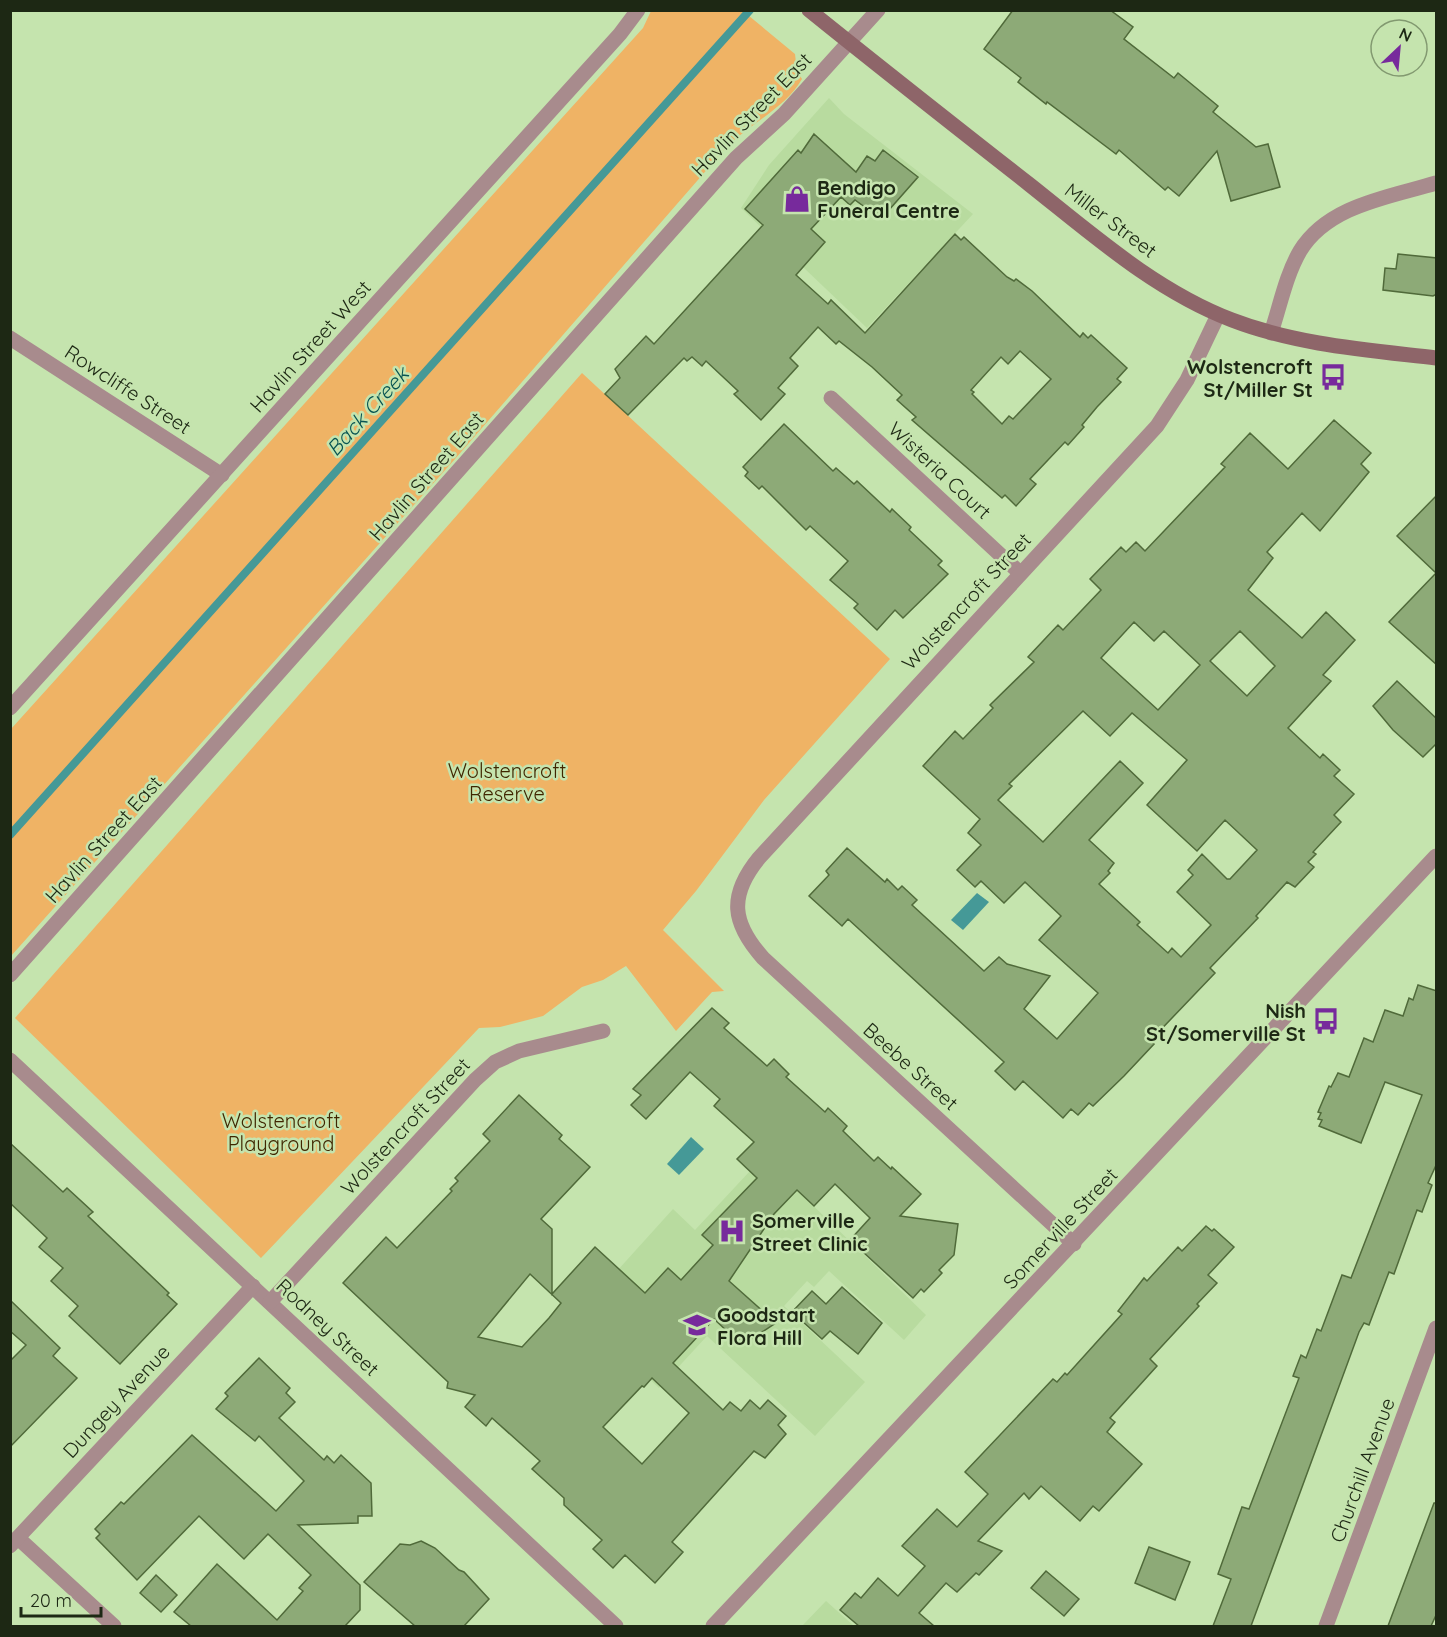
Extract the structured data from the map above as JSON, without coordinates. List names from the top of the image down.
{
  "streets": {
    "main road": ["Miller Street"],
    "street": [
      "Havlin Street East",
      "Havlin Street West",
      "Rowcliffe Street",
      "Wisteria Court",
      "Wolstencroft Street",
      "Beebe Street",
      "Somerville Street",
      "Rodney Street",
      "Dungey Avenue",
      "Churchill Avenue"
    ]
  },
  "crossings": [
    ["Havlin Street East", "Miller Street"],
    ["Miller Street", "Wolstencroft Street"],
    ["Havlin Street West", "Rowcliffe Street"],
    ["Wisteria Court", "Wolstencroft Street"],
    ["Wolstencroft Street", "Beebe Street"],
    ["Wolstencroft Street", "Rodney Street"],
    ["Beebe Street", "Somerville Street"],
    ["Rodney Street", "Dungey Avenue"]
  ],
  "water": ["Back Creek"],
  "parks": ["Wolstencroft Reserve", "Wolstencroft Playground"],
  "places": {
    "shop": ["Bendigo Funeral Centre"],
    "bus stop": ["Wolstencroft St/Miller St", "Nish St/Somerville St"],
    "hospital": ["Somerville Street Clinic"],
    "school or university": ["Goodstart Flora Hill"]
  },
  "scale_bar": "20 m",
  "north": "top right"
}
